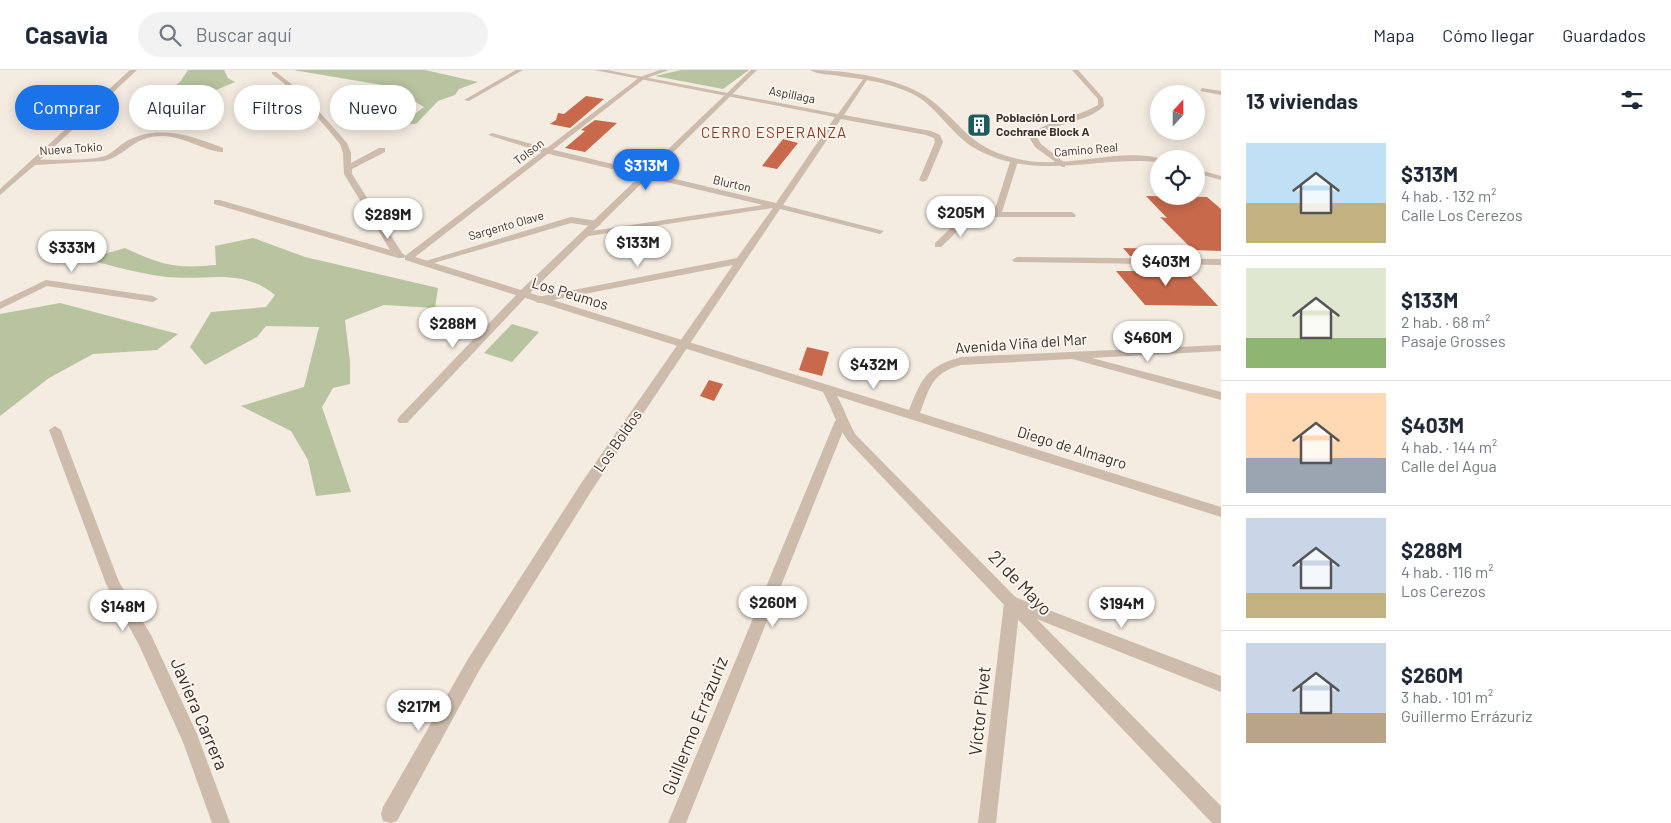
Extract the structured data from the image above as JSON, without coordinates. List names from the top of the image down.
{
  "streets": {
    "street": [
      "Aspillaga",
      "Nueva Tokio",
      "Camino Real",
      "Tolson",
      "Blurton",
      "Sargento Olave",
      "Los Peumos",
      "Avenida Viña del Mar",
      "Los Boldos",
      "Diego de Almagro",
      "21 de Mayo",
      "Víctor Pivet",
      "Javiera Carrera",
      "Guillermo Errázuriz"
    ]
  },
  "crossings": [
    ["Aspillaga", "Tolson"],
    ["Aspillaga", "Los Boldos"],
    ["Camino Real", "Los Boldos"],
    ["Tolson", "Blurton"],
    ["Tolson", "Los Peumos"],
    ["Blurton", "Los Boldos"],
    ["Sargento Olave", "Los Peumos"],
    ["Los Peumos", "Avenida Viña del Mar"],
    ["Los Peumos", "Los Boldos"],
    ["Los Peumos", "Diego de Almagro"],
    ["Los Peumos", "21 de Mayo"],
    ["Avenida Viña del Mar", "Diego de Almagro"],
    ["21 de Mayo", "Víctor Pivet"],
    ["21 de Mayo", "Guillermo Errázuriz"]
  ],
  "districts": ["CERRO ESPERANZA"],
  "places": {
    "building": ["Población Lord Cochrane Block A"]
  },
  "north": "top",
  "page": {
    "header": "Casavia",
    "search": "Buscar aquí",
    "nav": ["Mapa", "Cómo llegar", "Guardados"],
    "heading": "13 viviendas",
    "chip": [
      "Comprar",
      "Alquilar",
      "Filtros",
      "Nuevo"
    ],
    "list": [
      {
        "name": "$313M",
        "note": "4 hab. · 132 m² · Calle Los Cerezos"
      },
      {
        "name": "$133M",
        "note": "2 hab. · 68 m² · Pasaje Grosses"
      },
      {
        "name": "$403M",
        "note": "4 hab. · 144 m² · Calle del Agua"
      },
      {
        "name": "$288M",
        "note": "4 hab. · 116 m² · Los Cerezos"
      },
      {
        "name": "$260M",
        "note": "3 hab. · 101 m² · Guillermo Errázuriz"
      }
    ],
    "price": [
      "$313M",
      "$205M",
      "$289M",
      "$133M",
      "$333M",
      "$403M",
      "$288M",
      "$460M",
      "$432M",
      "$260M",
      "$194M",
      "$148M",
      "$217M"
    ]
  }
}
